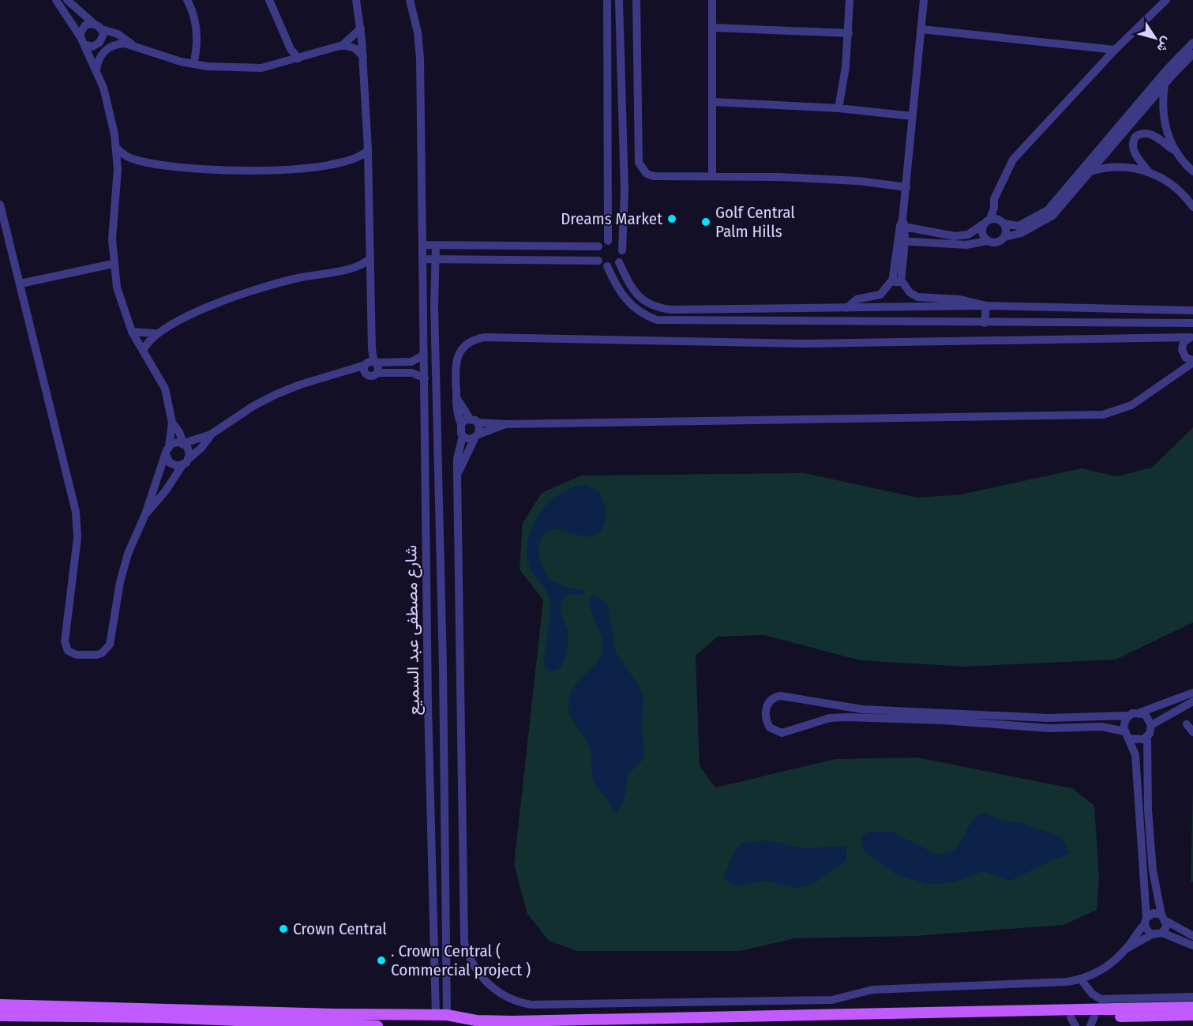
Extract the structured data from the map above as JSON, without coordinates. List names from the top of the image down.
{
  "streets": {
    "street": ["شارع مصطفى عبد السميع"]
  },
  "places": [
    "Dreams Market",
    "Golf Central Palm Hills",
    "Crown Central",
    ". Crown Central ( Commercial project )"
  ],
  "north": "bottom right"
}
